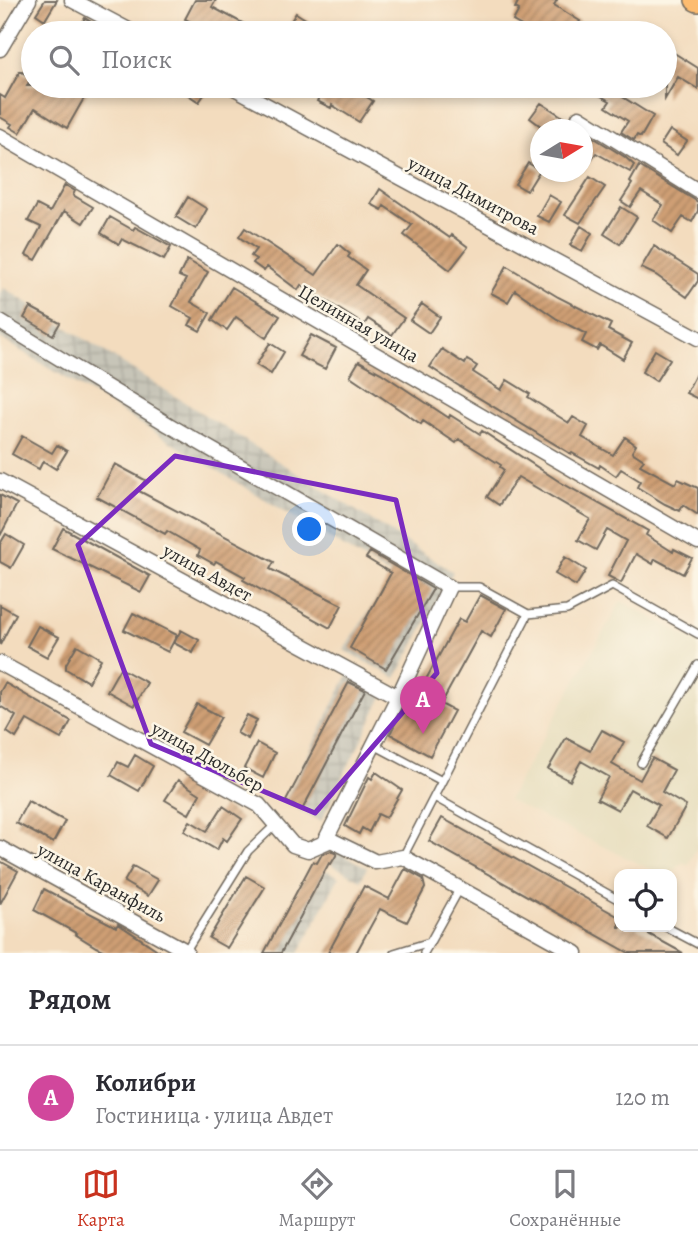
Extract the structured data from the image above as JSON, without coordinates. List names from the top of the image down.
{
  "streets": {
    "street": [
      "улица Димитрова",
      "Целинная улица",
      "улица Авдет",
      "улица Дюльбер",
      "улица Каранфиль"
    ]
  },
  "north": "right",
  "page": {
    "search": "Поиск",
    "pins": "A",
    "heading": "Рядом",
    "list": [
      {
        "mark": "A",
        "name": "Колибри",
        "note": "Гостиница · улица Авдет",
        "value": "120 m"
      }
    ],
    "nav": ["Карта", "Маршрут", "Сохранённые"]
  }
}
